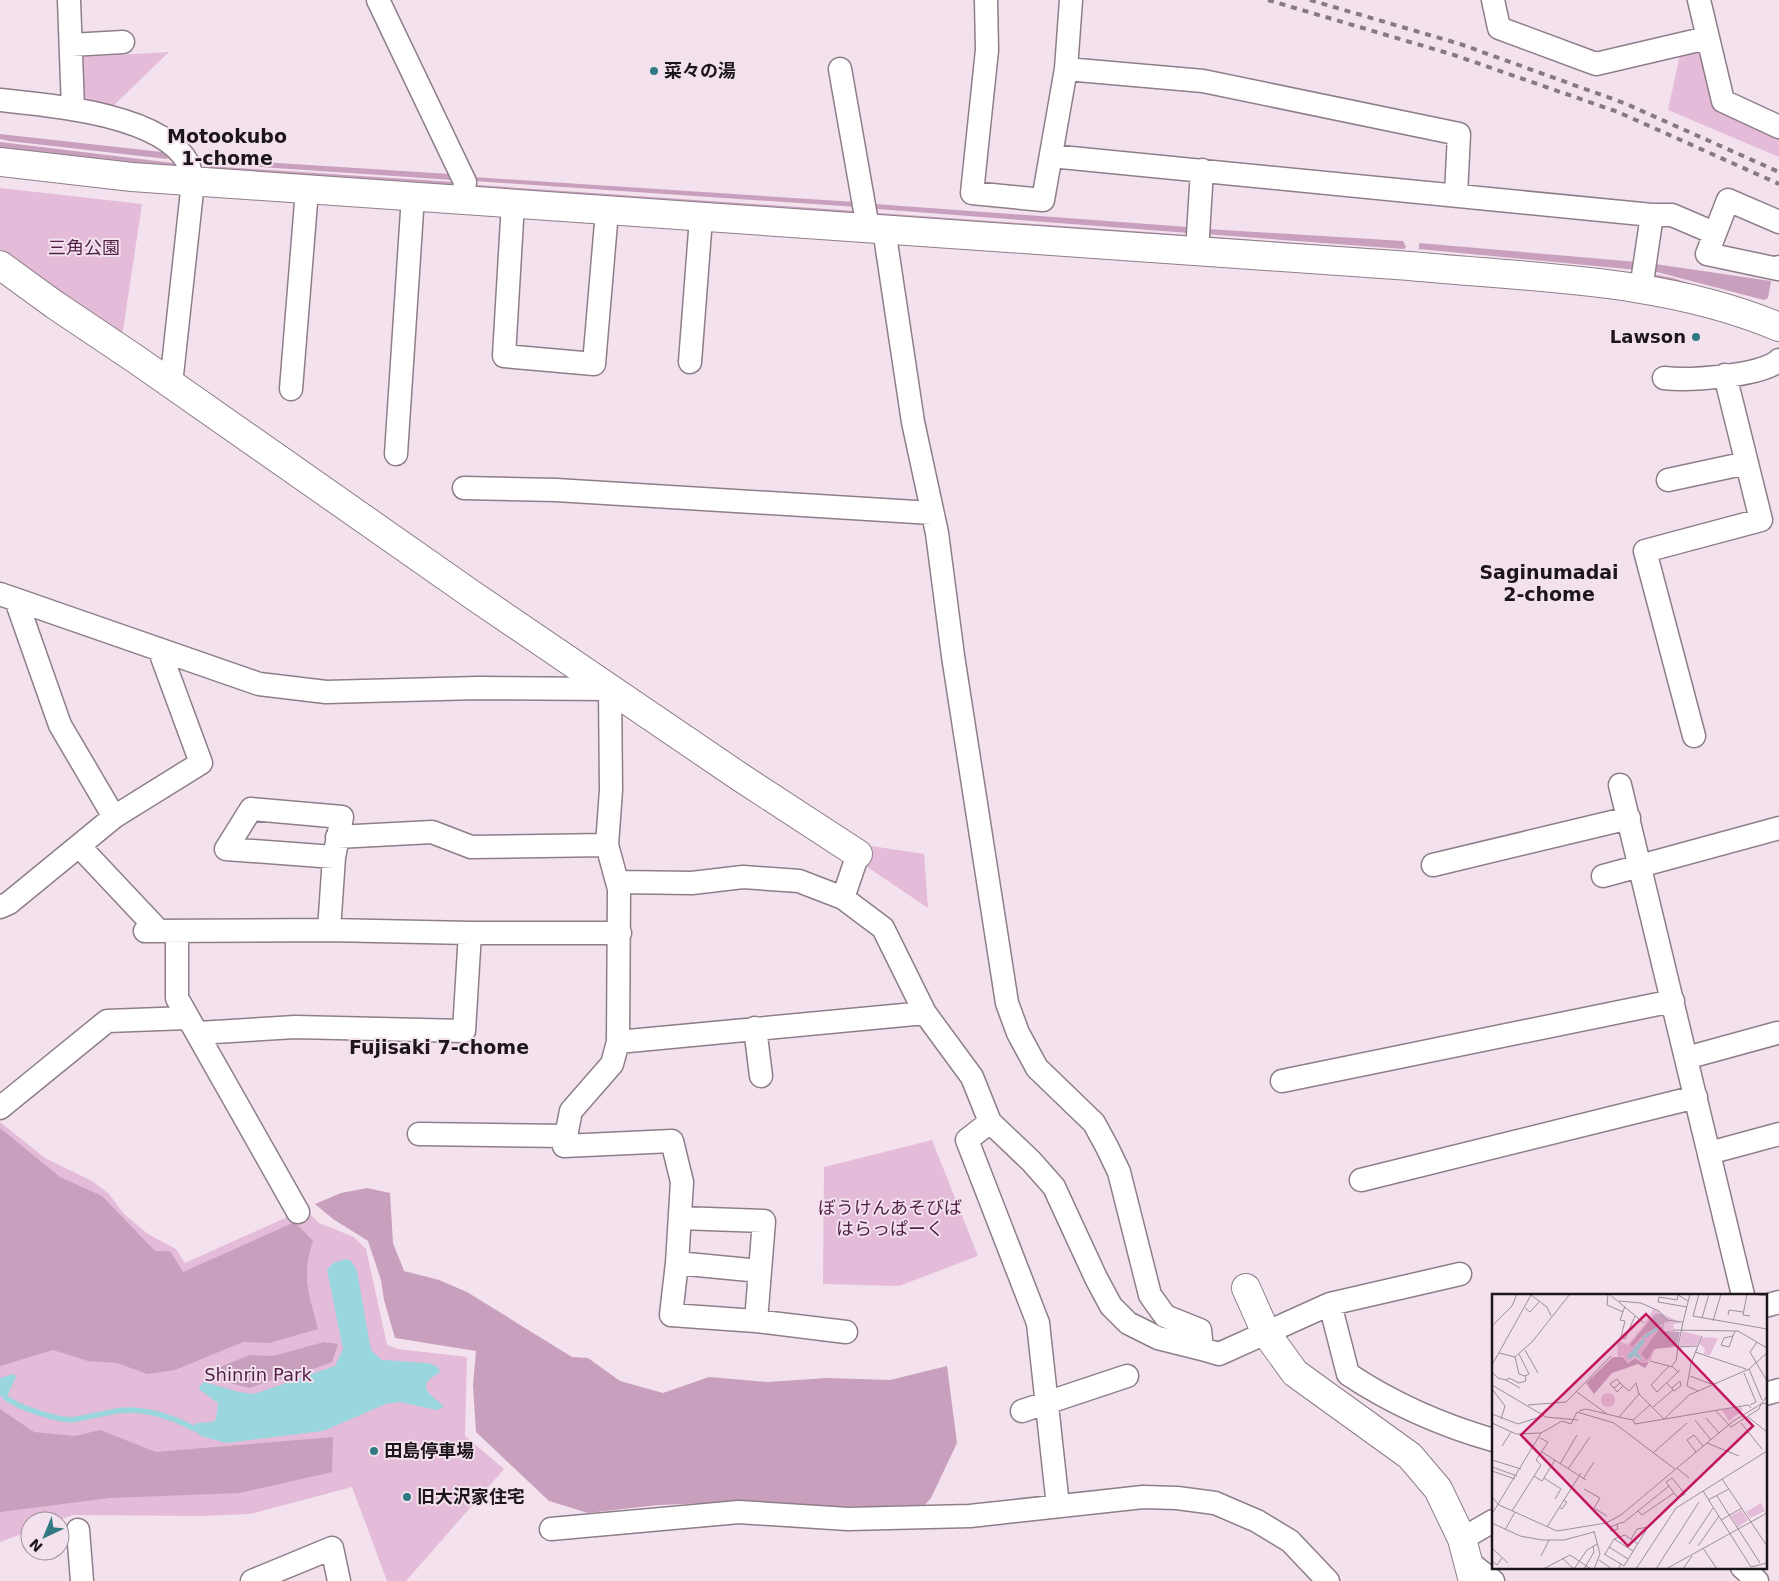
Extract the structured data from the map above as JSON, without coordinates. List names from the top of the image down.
{
  "districts": ["Motookubo 1-chome", "Saginumadai 2-chome", "Fujisaki 7-chome"],
  "parks": ["三角公園", "ぼうけんあそびば はらっぱーく", "Shinrin Park"],
  "places": [
    "菜々の湯",
    "Lawson",
    "田島停車場",
    "旧大沢家住宅"
  ],
  "north": "bottom left"
}
